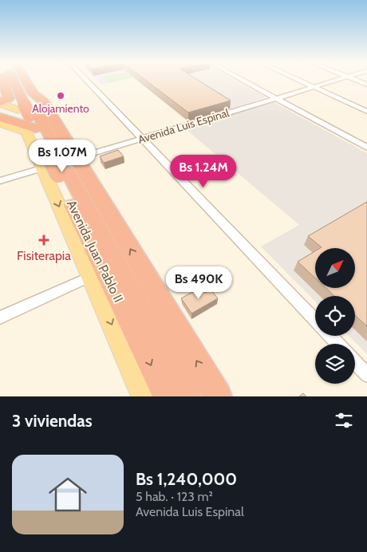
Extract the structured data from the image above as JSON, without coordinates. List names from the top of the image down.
{
  "streets": {
    "highway": ["Avenida Juan Pablo II"],
    "street": ["Avenida Luis Espinal"]
  },
  "crossings": [
    ["Avenida Luis Espinal", "Avenida Juan Pablo II"]
  ],
  "places": {
    "other": ["Alojamiento"],
    "health": ["Fisiterapia"]
  },
  "north": "top right",
  "page": {
    "price": ["Bs 1.07M", "Bs 1.24M", "Bs 490K"],
    "heading": "3 viviendas",
    "list": [
      {
        "name": "Bs 1,240,000",
        "note": "5 hab. · 123 m² · Avenida Luis Espinal"
      }
    ]
  }
}
